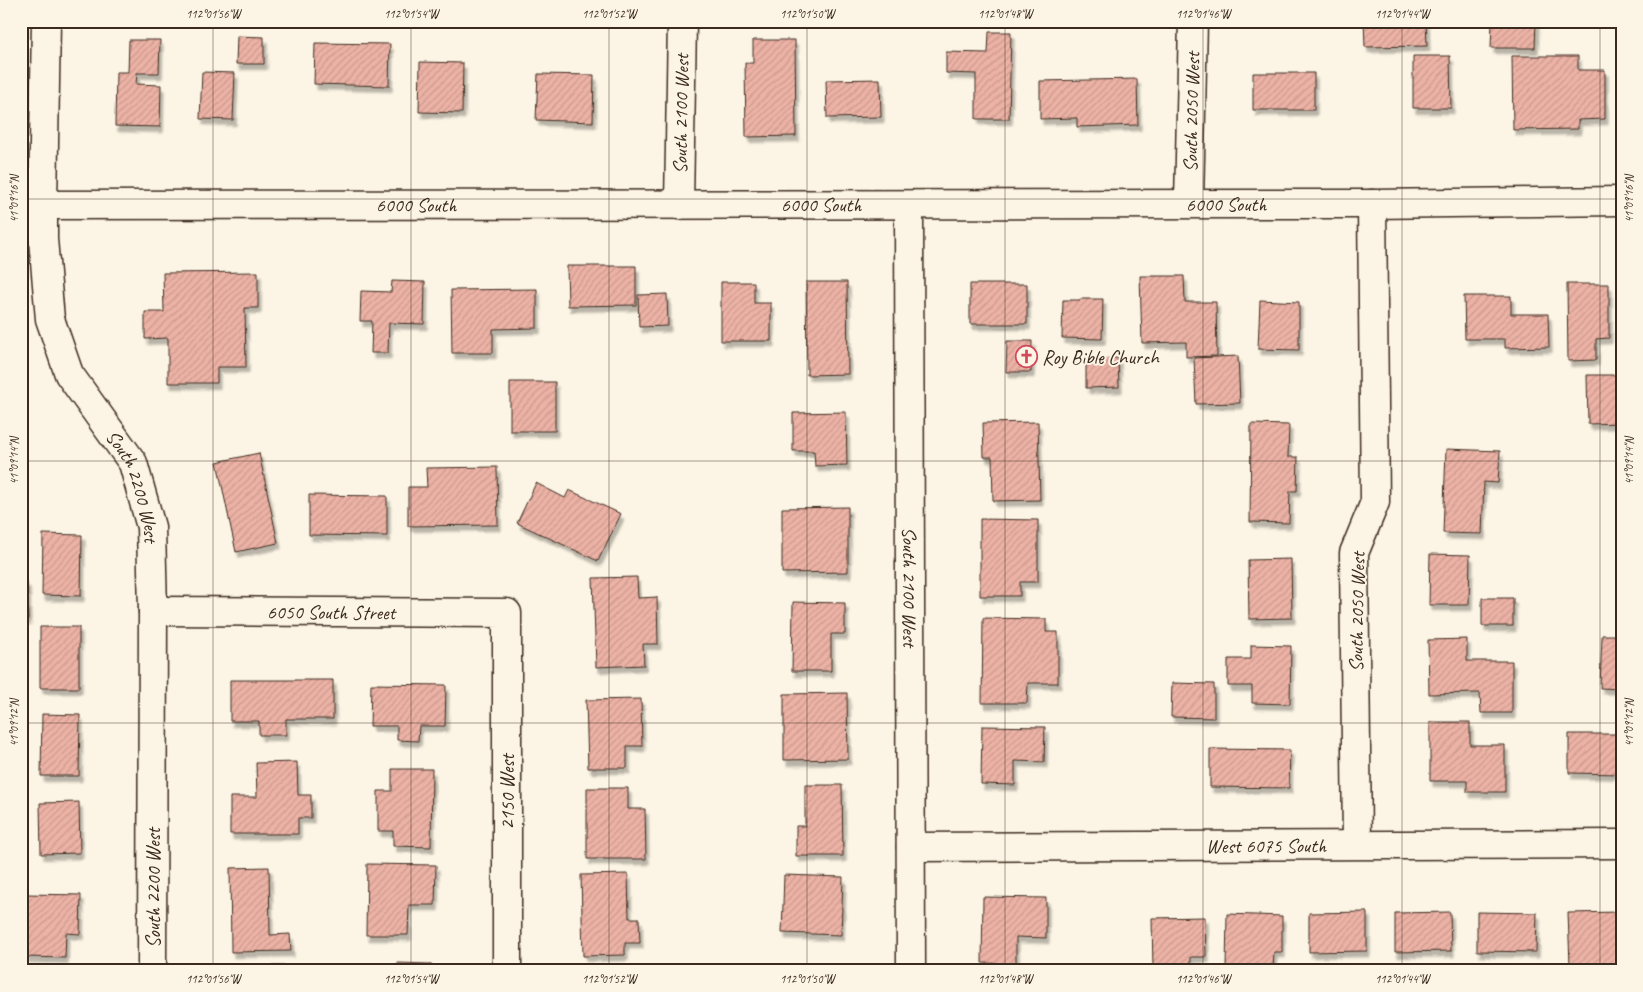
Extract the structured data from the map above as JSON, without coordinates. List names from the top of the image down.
{
  "streets": {
    "street": [
      "South 2050 West",
      "South 2100 West",
      "6000 South",
      "South 2200 West",
      "6050 South Street",
      "2150 West",
      "West 6075 South"
    ]
  },
  "crossings": [
    ["South 2050 West", "6000 South"],
    ["South 2050 West", "West 6075 South"],
    ["South 2100 West", "6000 South"],
    ["South 2100 West", "West 6075 South"],
    ["6000 South", "South 2200 West"],
    ["South 2200 West", "6050 South Street"],
    ["6050 South Street", "2150 West"]
  ],
  "places": {
    "church": ["Roy Bible Church"]
  },
  "coordinates": [
    "112°01'56\"W",
    "112°01'54\"W",
    "112°01'52\"W",
    "112°01'50\"W",
    "112°01'48\"W",
    "112°01'46\"W",
    "112°01'44\"W",
    "41°09'16\"N",
    "41°09'14\"N",
    "41°09'12\"N"
  ]
}
